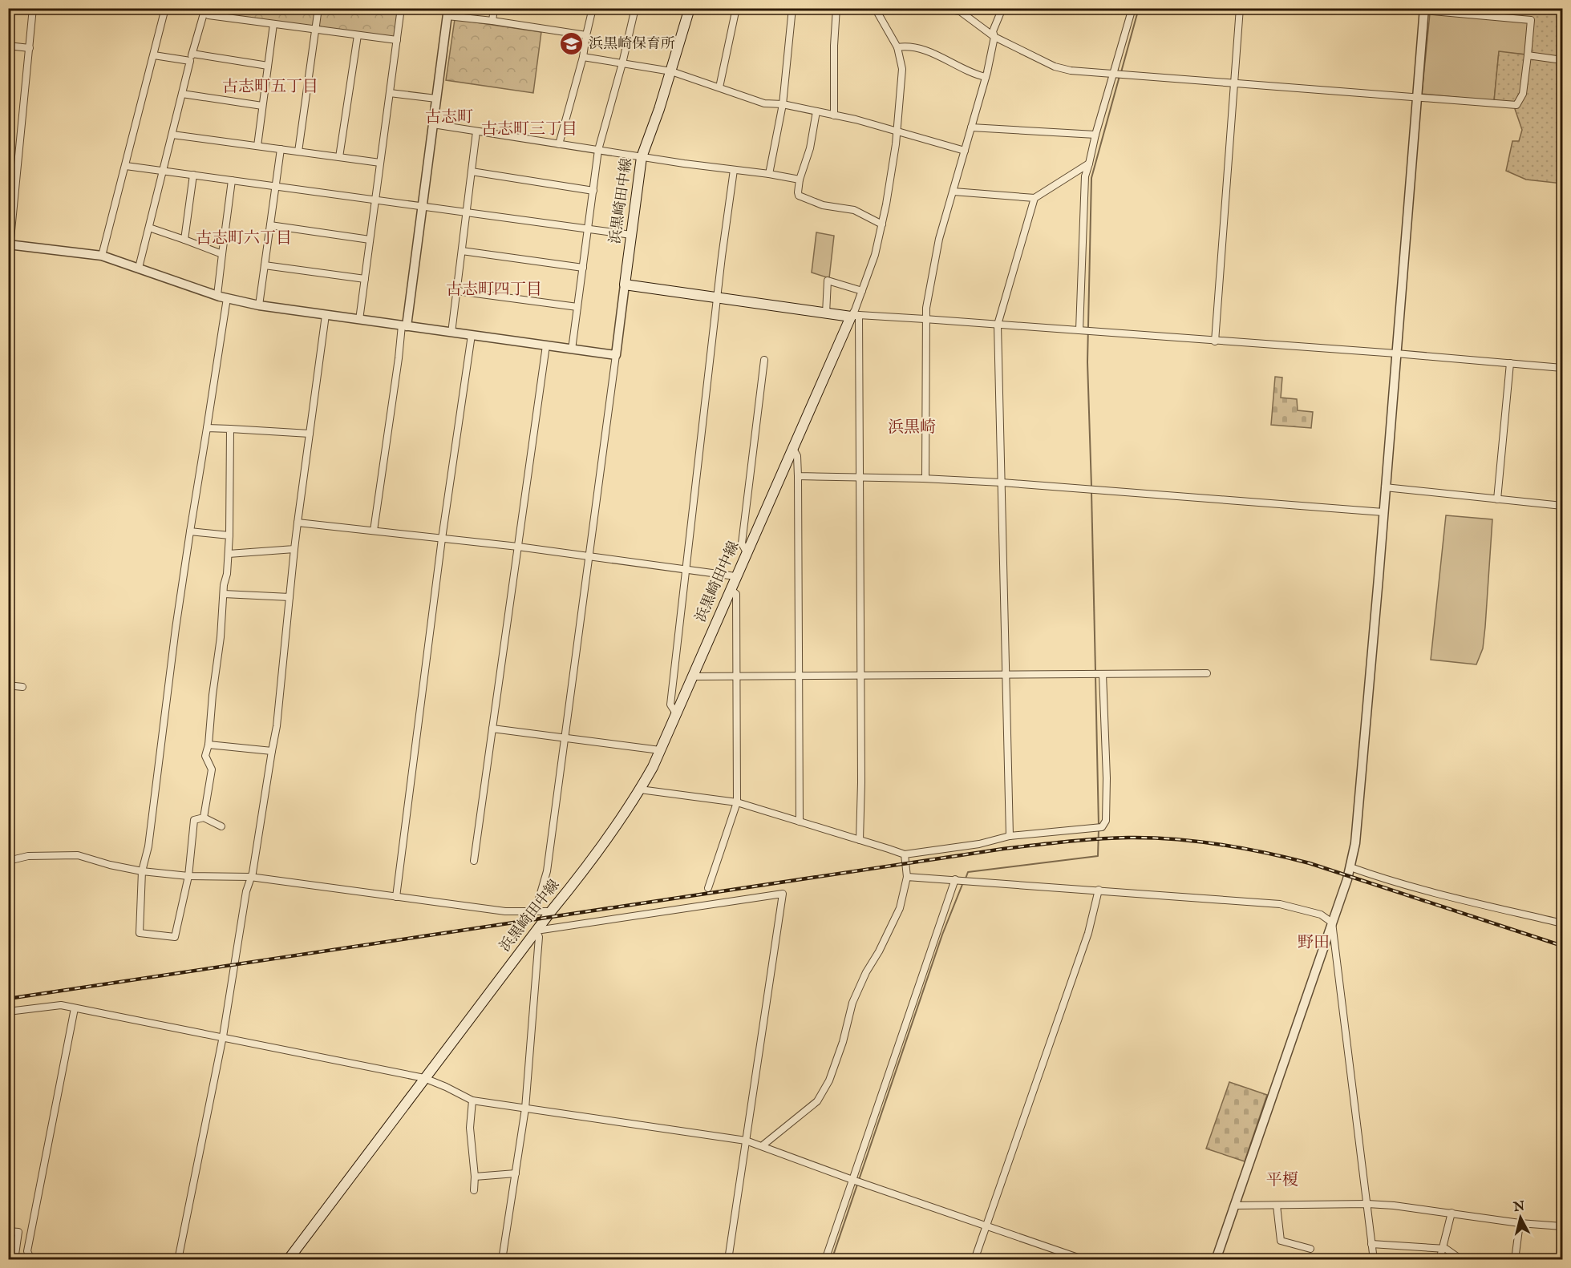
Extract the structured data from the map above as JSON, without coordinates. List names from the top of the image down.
{
  "streets": {
    "main road": ["浜黒崎田中線"]
  },
  "districts": [
    "古志町五丁目",
    "古志町",
    "古志町三丁目",
    "古志町六丁目",
    "古志町四丁目",
    "浜黒崎",
    "野田",
    "平榎"
  ],
  "places": {
    "school or university": ["浜黒崎保育所"]
  },
  "north": "top"
}
